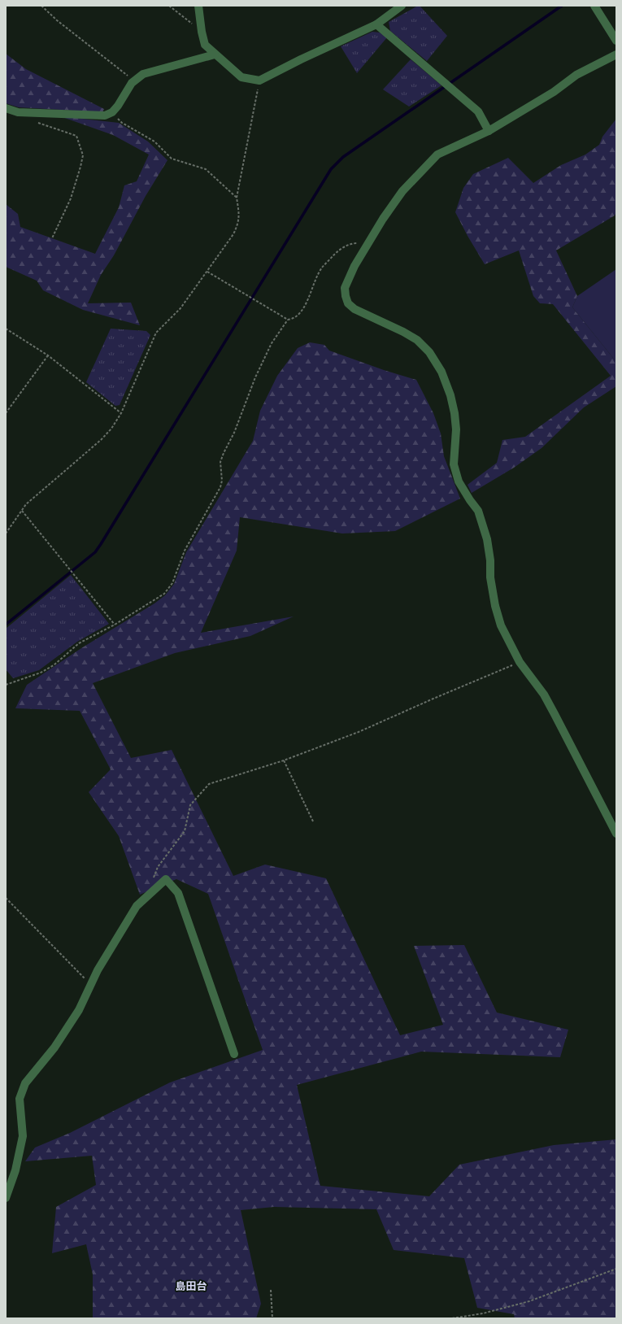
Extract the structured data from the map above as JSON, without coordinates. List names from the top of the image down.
{
  "districts": ["島田台"]
}
